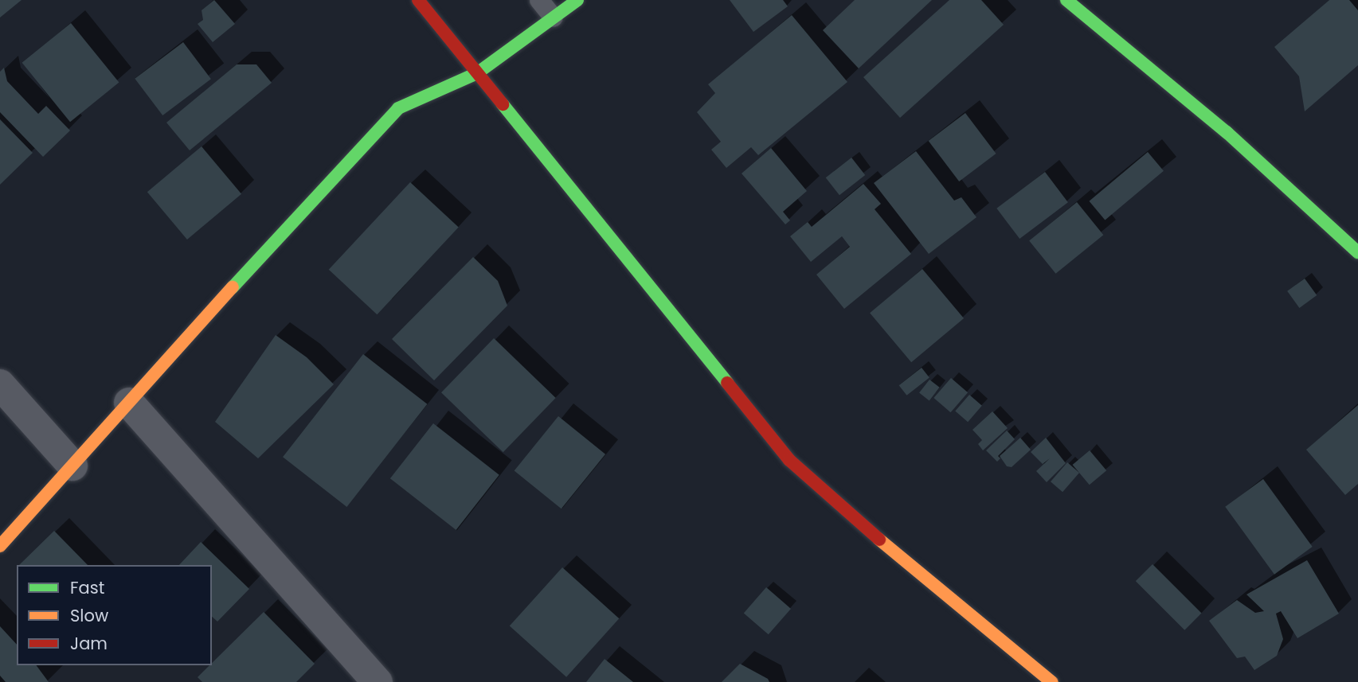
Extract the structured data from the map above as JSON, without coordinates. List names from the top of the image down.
{
  "legend": ["Fast", "Slow", "Jam"]
}
